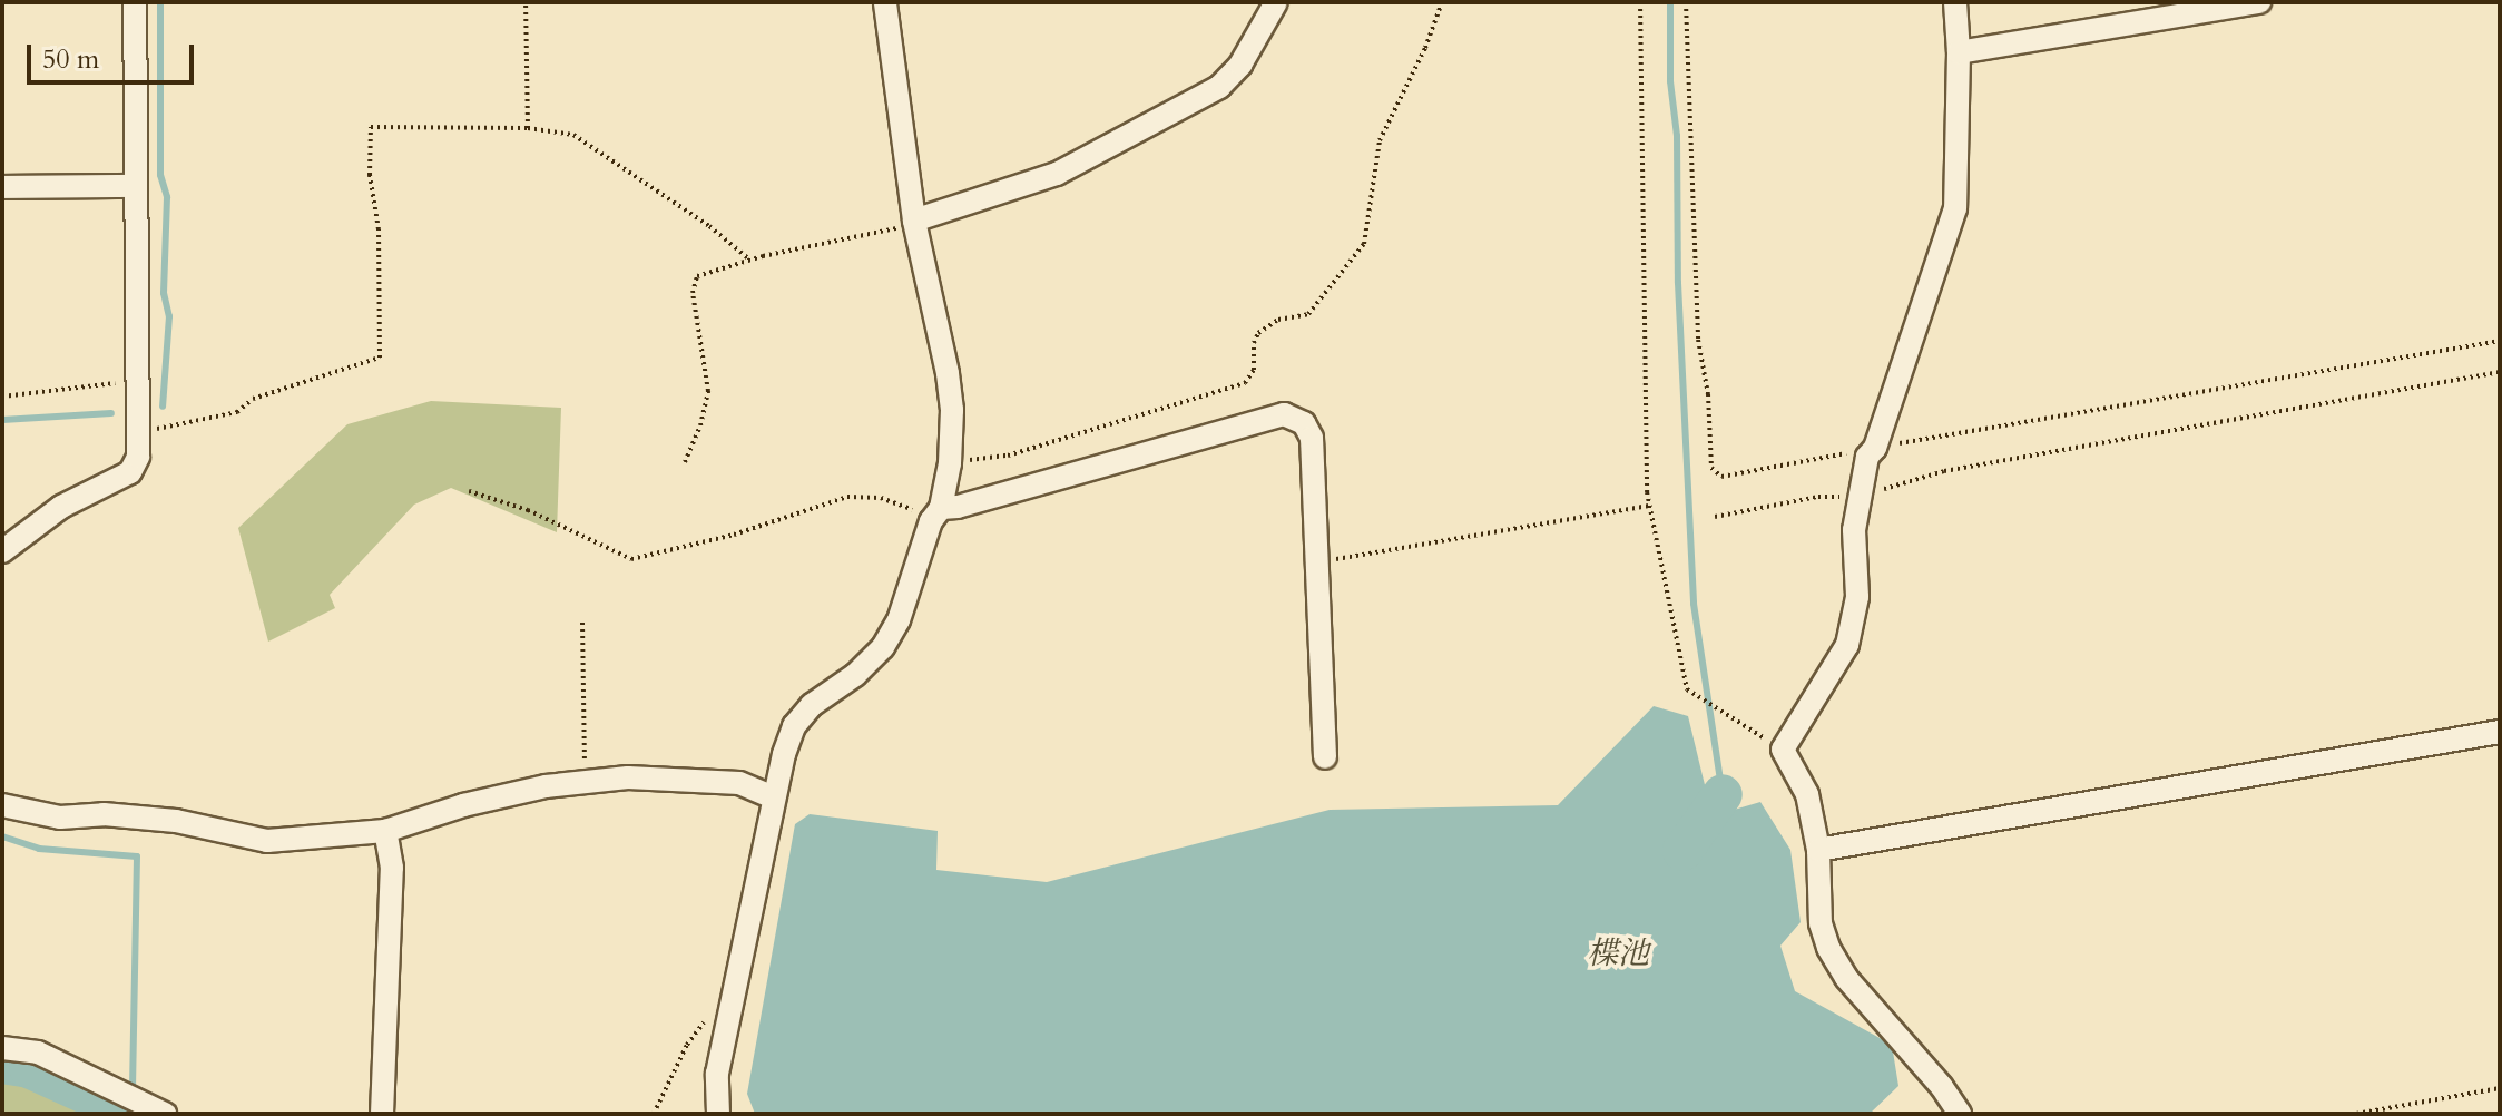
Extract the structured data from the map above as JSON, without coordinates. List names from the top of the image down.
{
  "water": ["楪池"],
  "scale_bar": "50 m"
}
